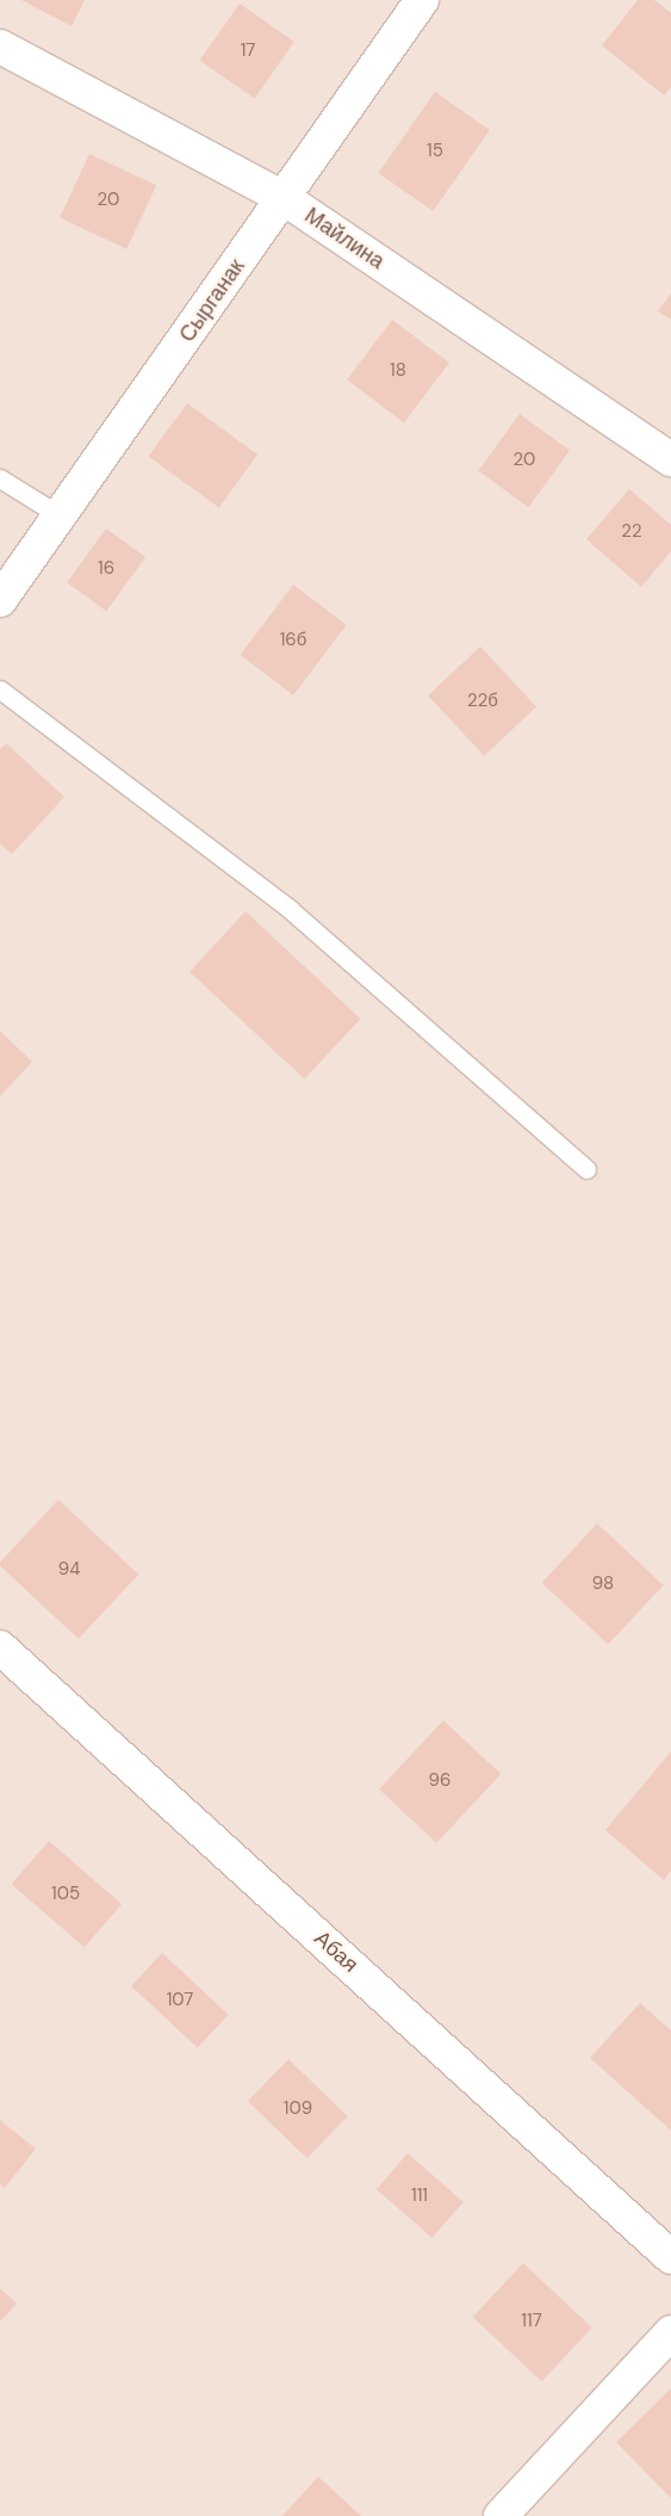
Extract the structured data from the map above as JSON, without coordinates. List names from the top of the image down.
{
  "streets": {
    "street": ["Майлина", "Сырганак", "Абая"]
  },
  "crossings": [
    ["Майлина", "Сырганак"]
  ],
  "house_numbers": [
    "17",
    "15",
    "20",
    "18",
    "20",
    "22",
    "16",
    "16б",
    "22б",
    "94",
    "98",
    "96",
    "105",
    "107",
    "109",
    "111",
    "117"
  ]
}
